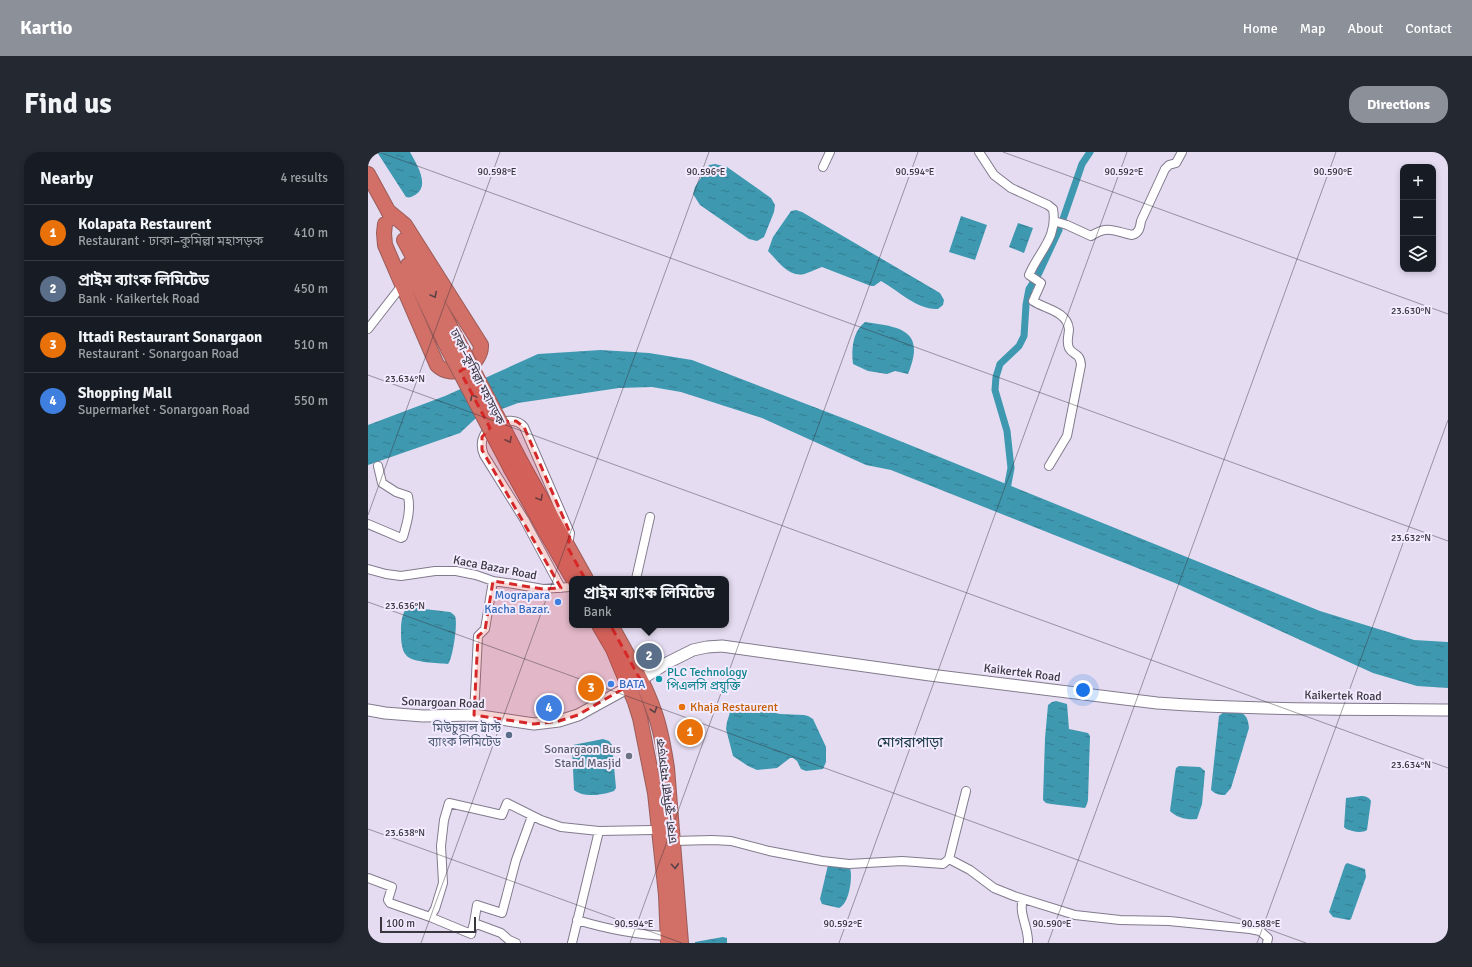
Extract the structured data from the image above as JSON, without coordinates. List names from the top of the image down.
{
  "streets": {
    "highway": ["ঢাকা–কুমিল্লা মহাসড়ক"],
    "main road": ["Kaikertek Road", "Sonargoan Road"],
    "street": ["Kaca Bazar Road"]
  },
  "crossings": [
    ["ঢাকা–কুমিল্লা মহাসড়ক", "Kaca Bazar Road"],
    ["ঢাকা–কুমিল্লা মহাসড়ক", "Kaikertek Road"],
    ["ঢাকা–কুমিল্লা মহাসড়ক", "Sonargoan Road"],
    ["Kaikertek Road", "Sonargoan Road"]
  ],
  "districts": ["মোগরাপাড়া"],
  "places": [
    "Mograpara Kacha Bazar.",
    "PLC Technology পিএলসি প্রযুক্তি",
    "BATA",
    "Khaja Restaurent",
    "মিউচুয়াল ট্রাস্ট ব্যাংক লিমিটেড",
    "Sonargaon Bus Stand Masjid"
  ],
  "scale_bar": "100 m",
  "page": {
    "header": "Kartio",
    "nav": [
      "Home",
      "Map",
      "About",
      "Contact"
    ],
    "buttons": "Directions",
    "title": "Find us",
    "heading": ["Nearby", "4 results"],
    "map_buttons": ["+", "−"],
    "list": [
      {
        "mark": "1",
        "name": "Kolapata Restaurent",
        "note": "Restaurant · ঢাকা–কুমিল্লা মহাসড়ক",
        "value": "410 m"
      },
      {
        "mark": "2",
        "name": "প্রাইম ব্যাংক লিমিটেড",
        "note": "Bank · Kaikertek Road",
        "value": "450 m"
      },
      {
        "mark": "3",
        "name": "Ittadi Restaurant Sonargaon",
        "note": "Restaurant · Sonargoan Road",
        "value": "510 m"
      },
      {
        "mark": "4",
        "name": "Shopping Mall",
        "note": "Supermarket · Sonargoan Road",
        "value": "550 m"
      }
    ],
    "popup": ["প্রাইম ব্যাংক লিমিটেড", "Bank"],
    "pins": [
      "2",
      "3",
      "4",
      "1"
    ],
    "scale": "100 m"
  },
  "coordinates": [
    "90.592°E",
    "90.598°E",
    "90.596°E",
    "90.594°E",
    "90.590°E",
    "23.630°N",
    "23.634°N",
    "23.632°N",
    "23.636°N",
    "23.638°N",
    "90.588°E"
  ]
}
